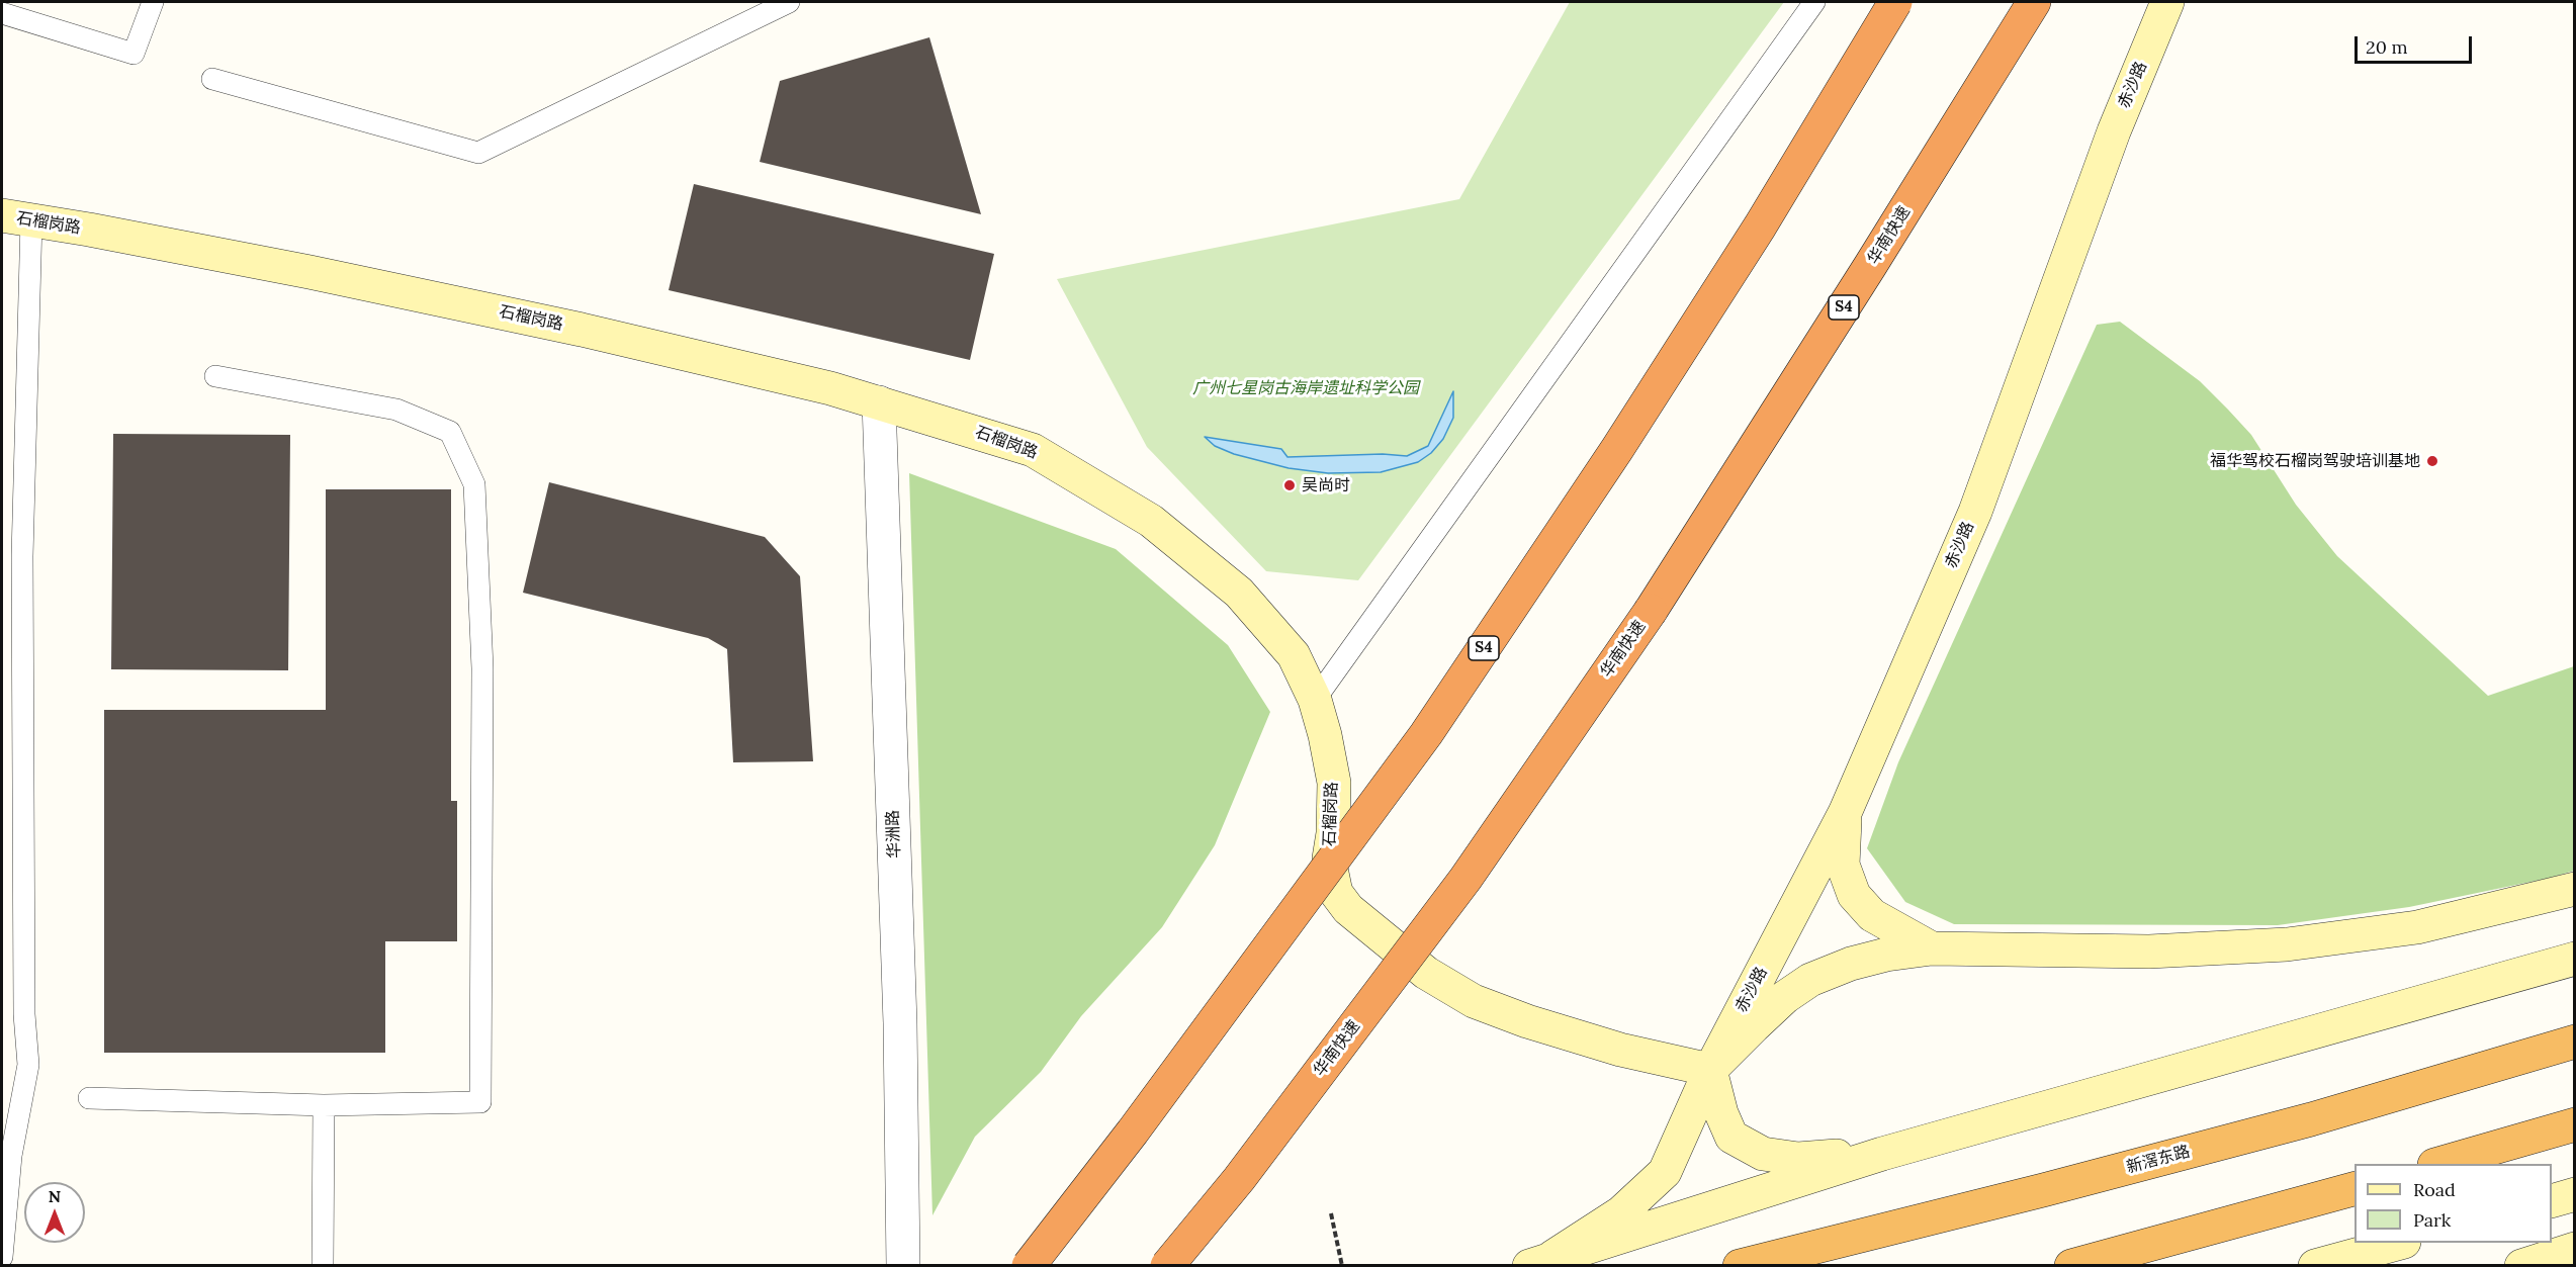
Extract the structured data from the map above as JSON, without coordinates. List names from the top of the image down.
{
  "streets": {
    "highway": ["华南快速", "S4", "新滘东路"],
    "main road": ["赤沙路", "石榴岗路"],
    "street": ["华洲路"]
  },
  "crossings": [
    ["赤沙路", "石榴岗路"],
    ["石榴岗路", "华洲路"]
  ],
  "parks": ["广州七星岗古海岸遗址科学公园"],
  "places": ["福华驾校石榴岗驾驶培训基地", "吴尚时"],
  "legend": ["Road", "Park"],
  "scale_bar": "20 m",
  "north": "top"
}
